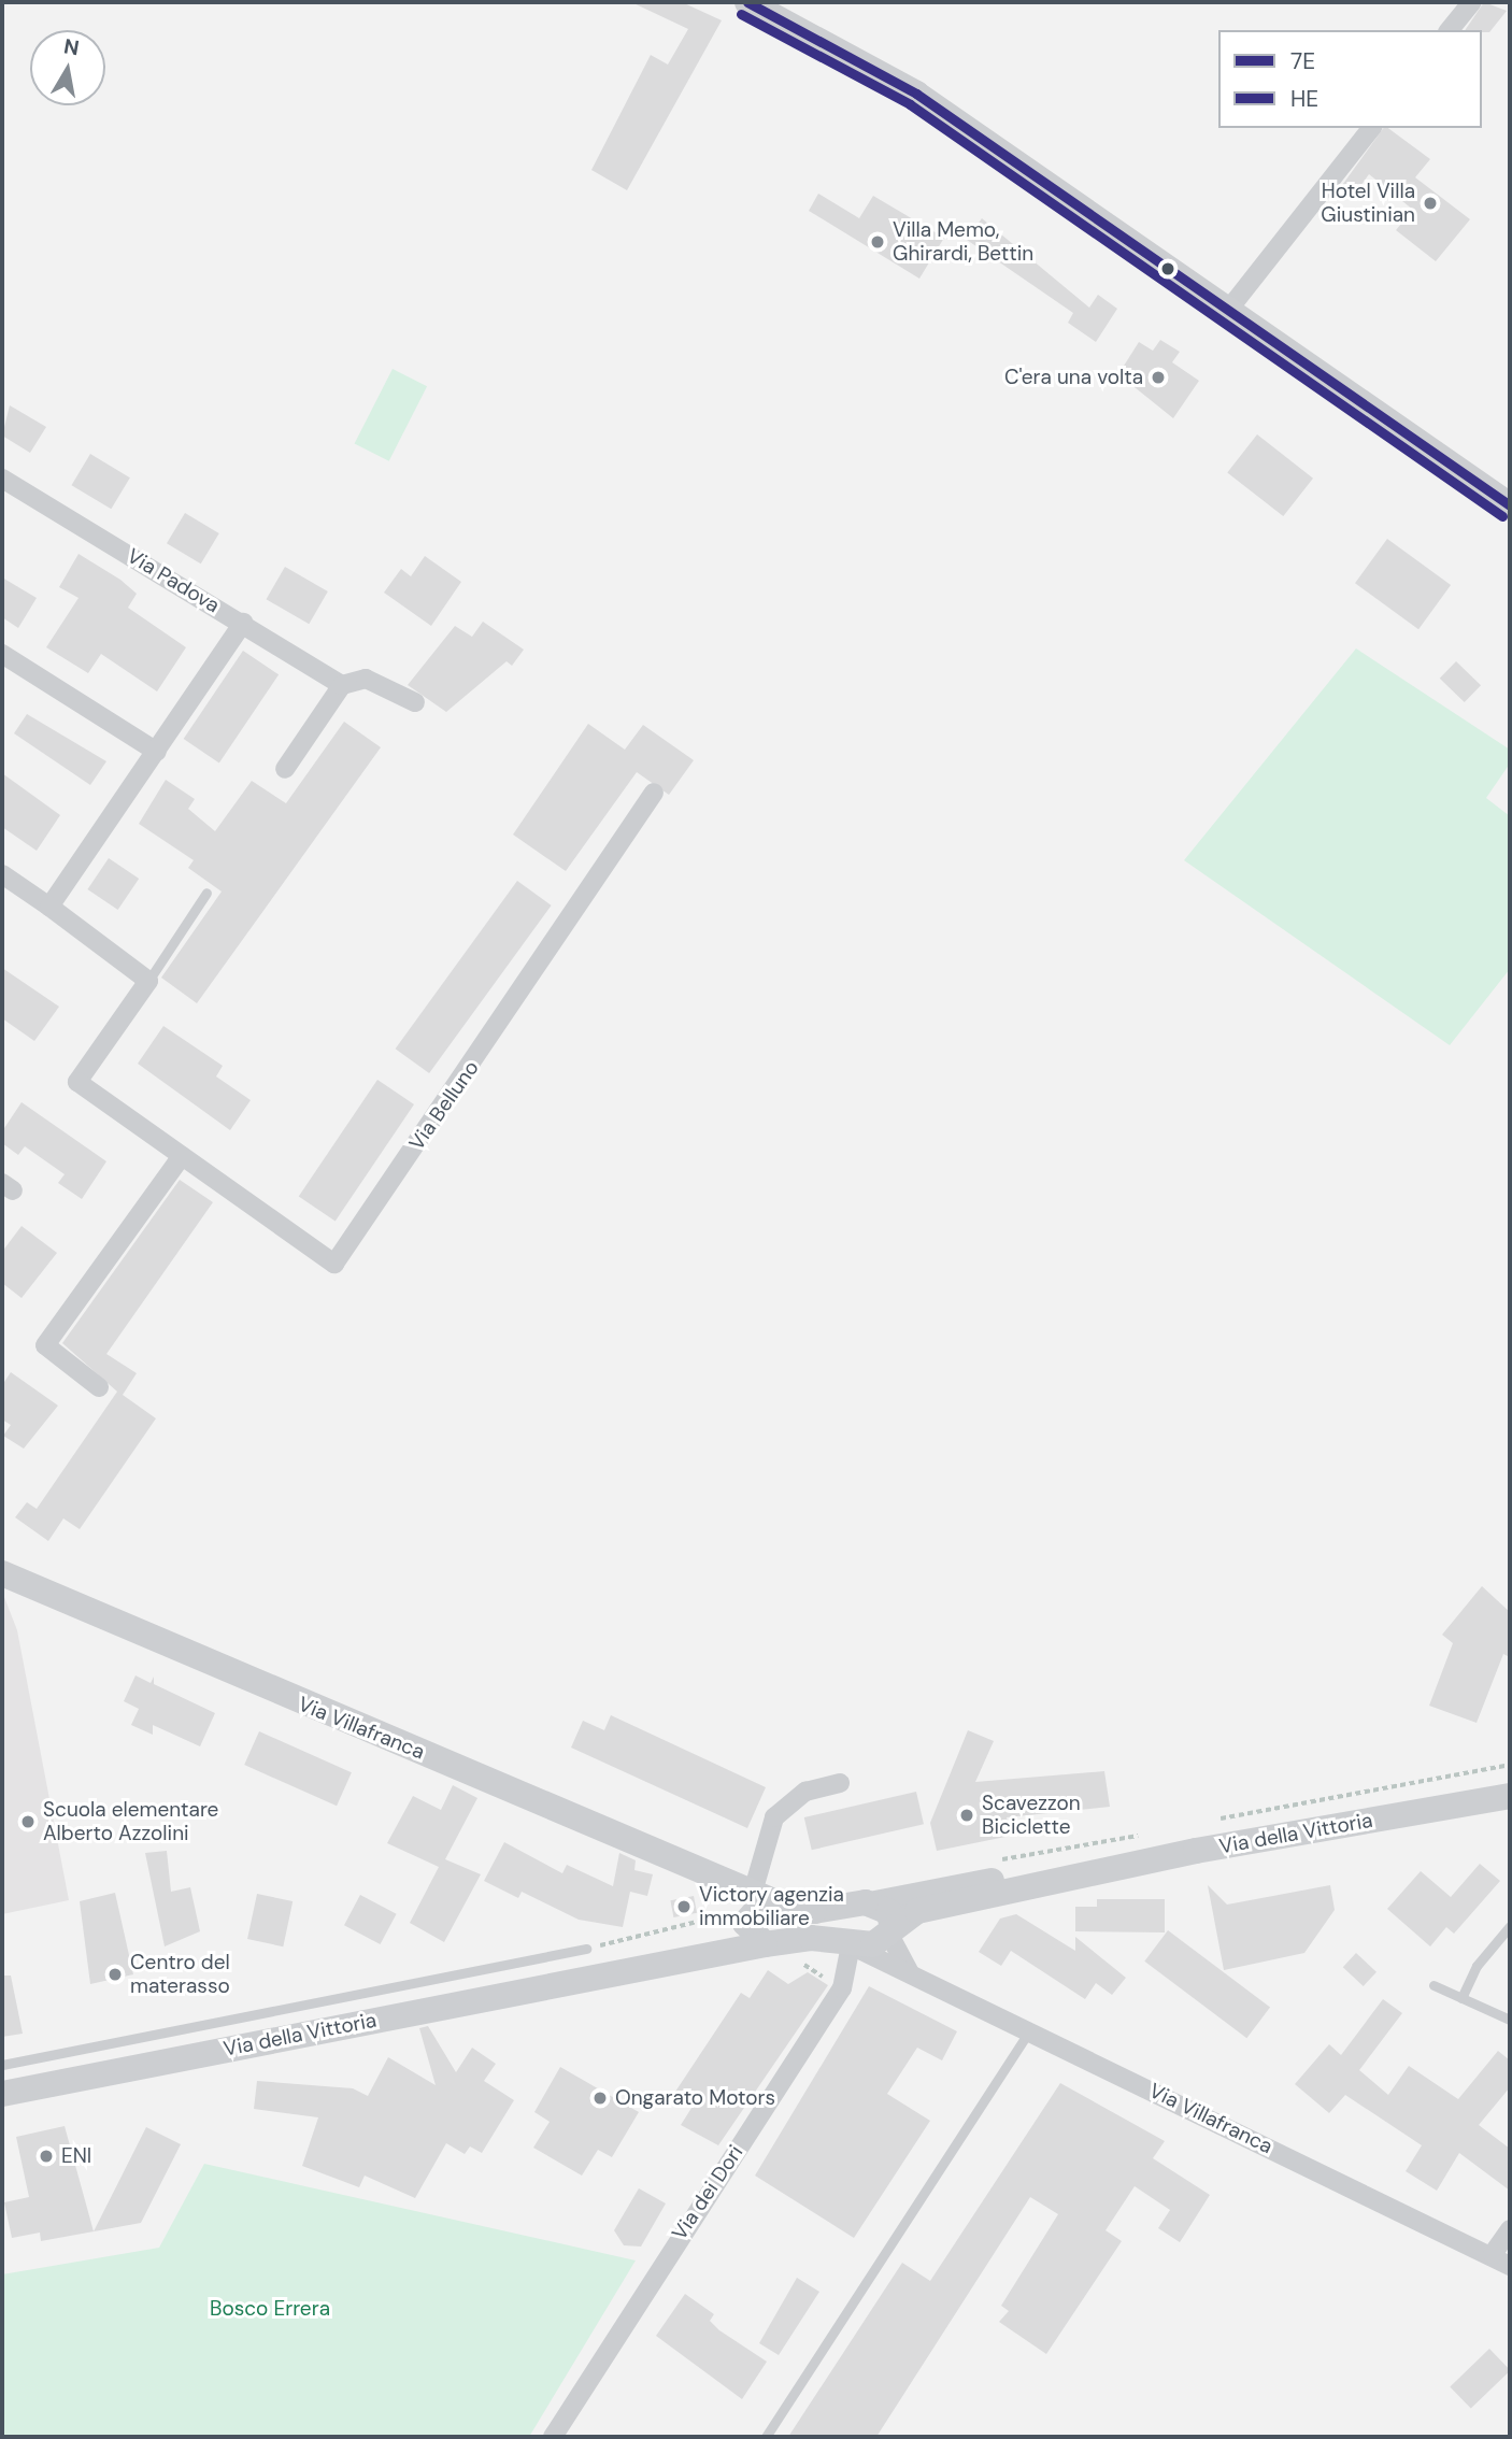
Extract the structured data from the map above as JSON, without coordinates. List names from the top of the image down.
{
  "streets": {
    "main road": ["Via Villafranca", "Via della Vittoria"],
    "street": ["Via Padova", "Via Belluno", "Via dei Dori"]
  },
  "crossings": [
    ["Via Villafranca", "Via della Vittoria"],
    ["Via Villafranca", "Via dei Dori"],
    ["Via della Vittoria", "Via dei Dori"]
  ],
  "parks": ["Bosco Errera"],
  "places": [
    "Hotel Villa Giustinian",
    "Villa Memo, Ghirardi, Bettin",
    "C'era una volta",
    "Scavezzon Biciclette",
    "Scuola elementare Alberto Azzolini",
    "Victory agenzia immobiliare",
    "Centro del materasso",
    "Ongarato Motors",
    "ENI"
  ],
  "lines": ["transit line 7E", "transit line HE"],
  "legend": ["7E", "HE"],
  "north": "top"
}
